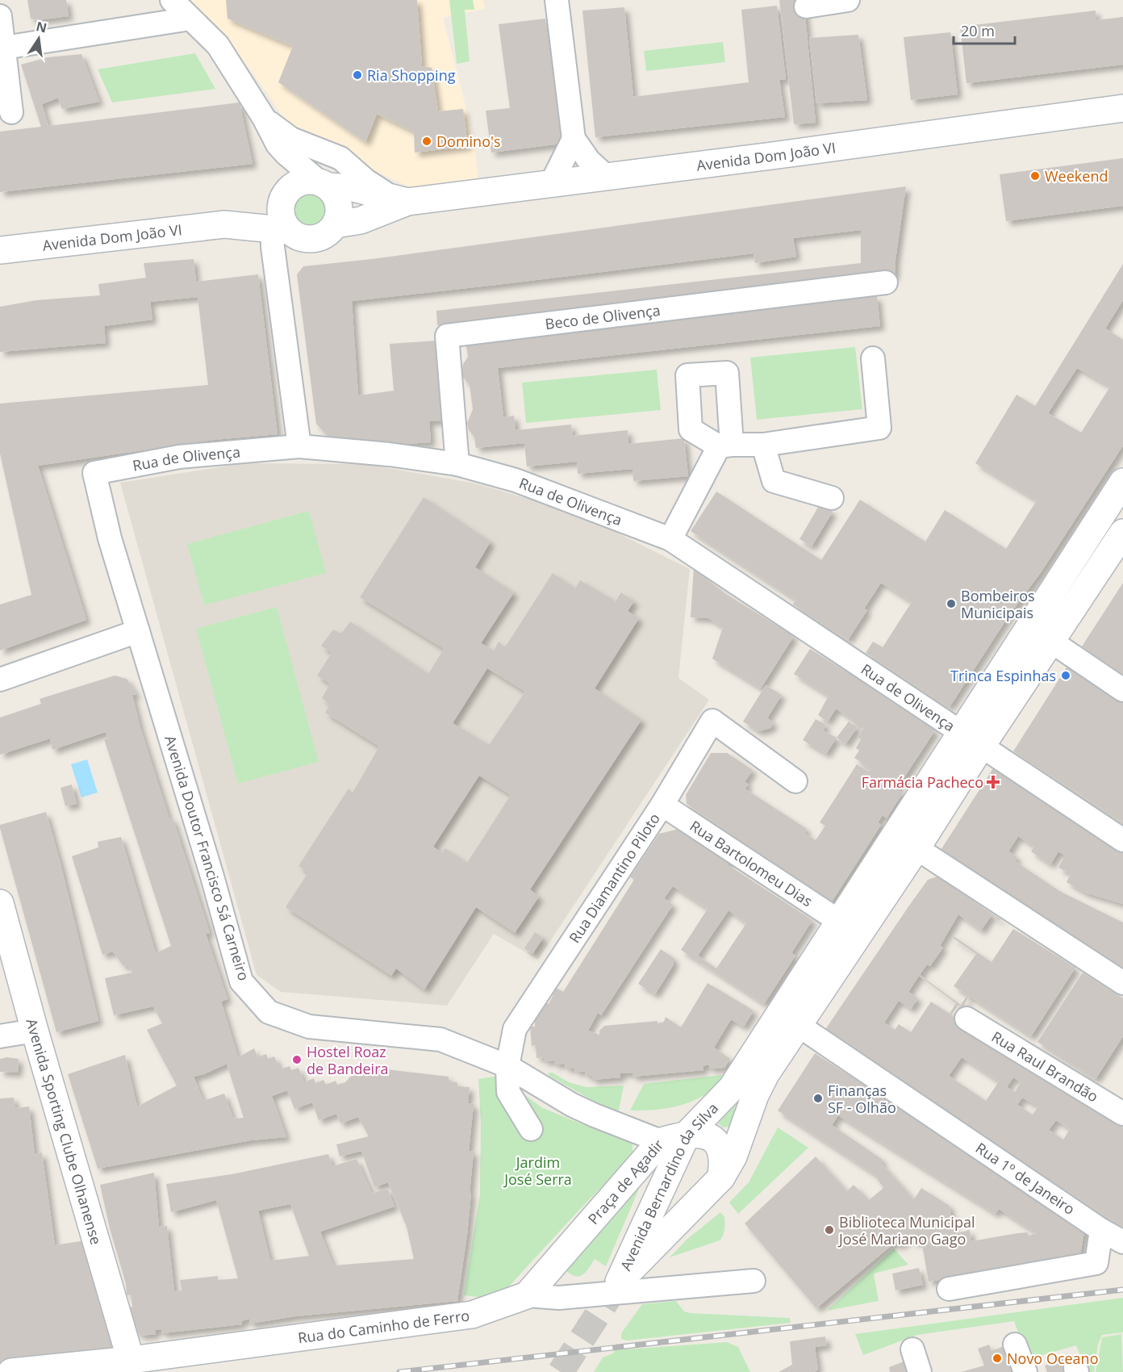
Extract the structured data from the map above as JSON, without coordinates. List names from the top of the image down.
{
  "streets": {
    "main road": [
      "Avenida Dom João VI",
      "Avenida Sporting Clube Olhanense",
      "Praça de Agadir",
      "Avenida Bernardino da Silva",
      "Rua do Caminho de Ferro"
    ],
    "street": [
      "Beco de Olivença",
      "Rua de Olivença",
      "Avenida Doutor Francisco Sá Carneiro",
      "Rua Bartolomeu Dias",
      "Rua Diamantino Piloto",
      "Rua Raul Brandão",
      "Rua 1º de Janeiro"
    ]
  },
  "crossings": [
    ["Beco de Olivença", "Rua de Olivença"],
    ["Rua de Olivença", "Avenida Doutor Francisco Sá Carneiro"],
    ["Rua de Olivença", "Avenida Bernardino da Silva"],
    ["Avenida Doutor Francisco Sá Carneiro", "Rua Diamantino Piloto"],
    ["Avenida Doutor Francisco Sá Carneiro", "Praça de Agadir"],
    ["Rua Bartolomeu Dias", "Rua Diamantino Piloto"],
    ["Rua Bartolomeu Dias", "Avenida Bernardino da Silva"],
    ["Avenida Sporting Clube Olhanense", "Rua do Caminho de Ferro"],
    ["Rua 1º de Janeiro", "Avenida Bernardino da Silva"],
    ["Praça de Agadir", "Avenida Bernardino da Silva"],
    ["Praça de Agadir", "Rua do Caminho de Ferro"]
  ],
  "parks": ["Jardim José Serra"],
  "places": {
    "other": [
      "Ria Shopping",
      "Domino's",
      "Weekend",
      "Bombeiros Municipais",
      "Trinca Espinhas",
      "Hostel Roaz de Bandeira",
      "Finanças SF - Olhão",
      "Biblioteca Municipal José Mariano Gago",
      "Novo Oceano"
    ],
    "health": ["Farmácia Pacheco"]
  },
  "scale_bar": "20 m",
  "north": "top"
}
